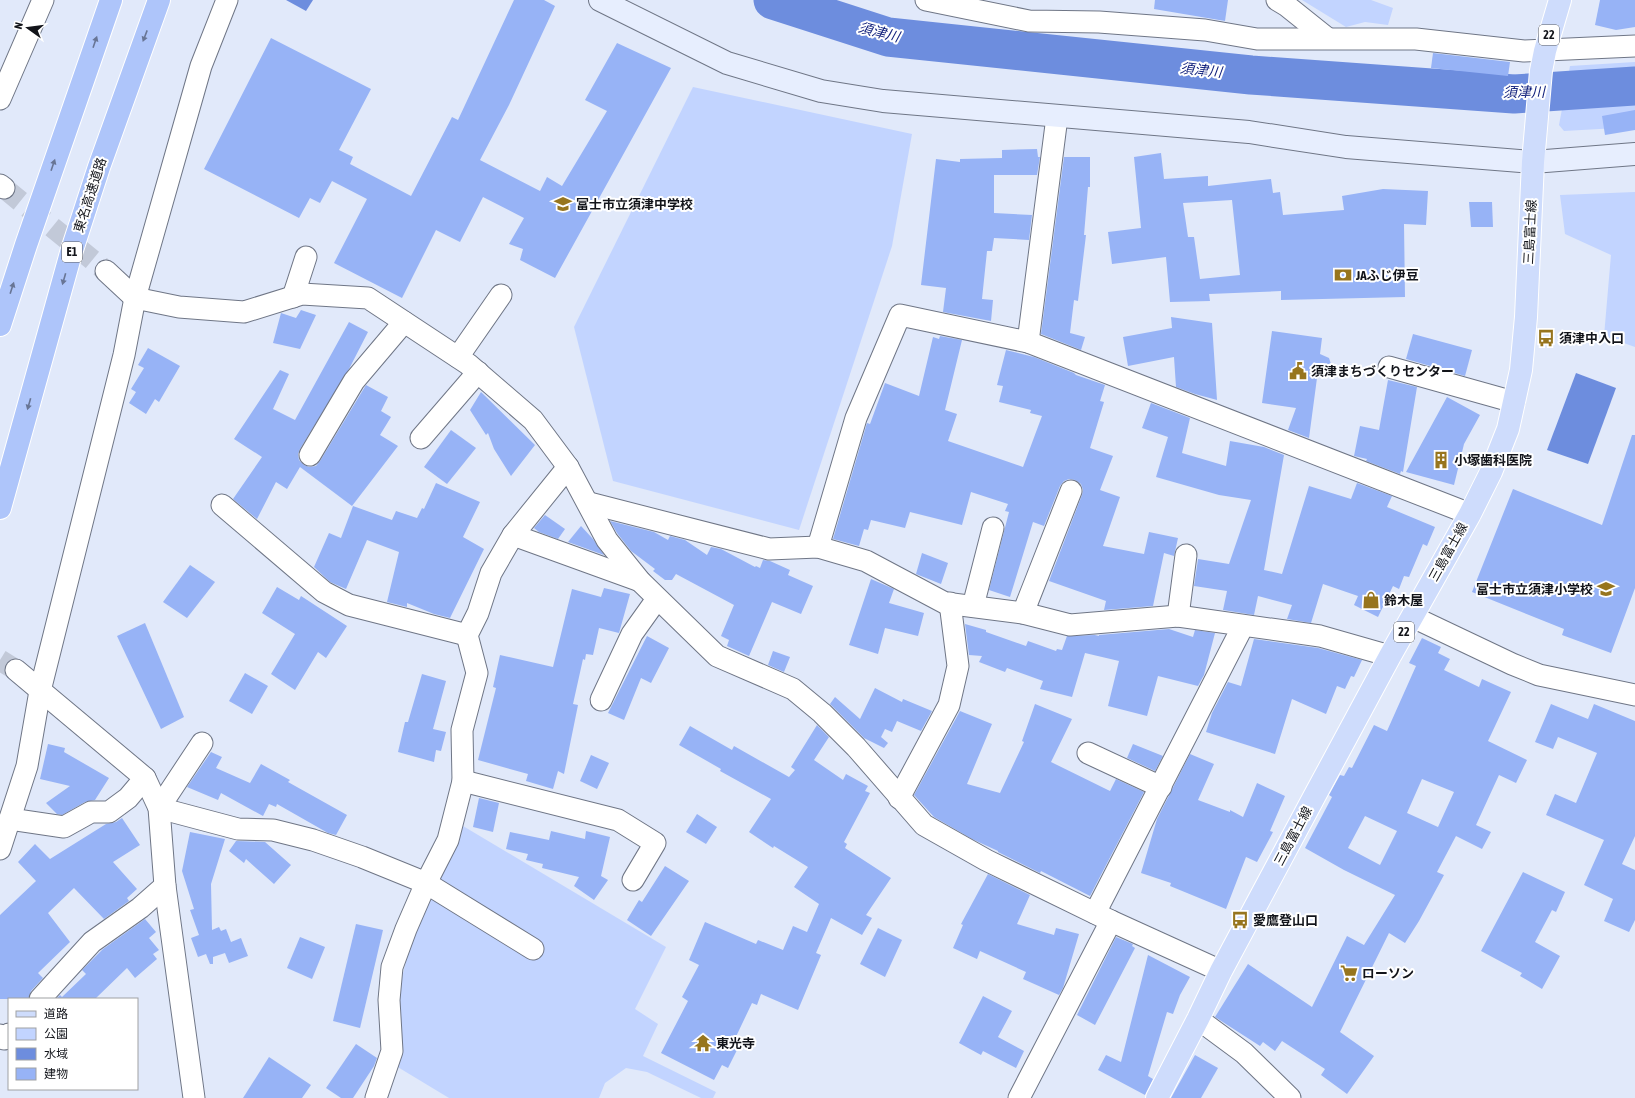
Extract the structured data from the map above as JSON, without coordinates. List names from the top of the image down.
{
  "streets": {
    "highway": ["東名高速道路", "E1"],
    "main road": ["22", "三島富士線"]
  },
  "water": ["須津川"],
  "places": {
    "school or university": ["富士市立須津中学校", "富士市立須津小学校"],
    "bank": ["JAふじ伊豆"],
    "bus stop": ["須津中入口", "愛鷹登山口"],
    "public building": ["須津まちづくりセンター"],
    "building": ["小塚歯科医院"],
    "shop": ["鈴木屋"],
    "supermarket": ["ローソン"],
    "temple": ["東光寺"]
  },
  "legend": [
    "道路",
    "公園",
    "水域",
    "建物"
  ],
  "north": "left"
}
